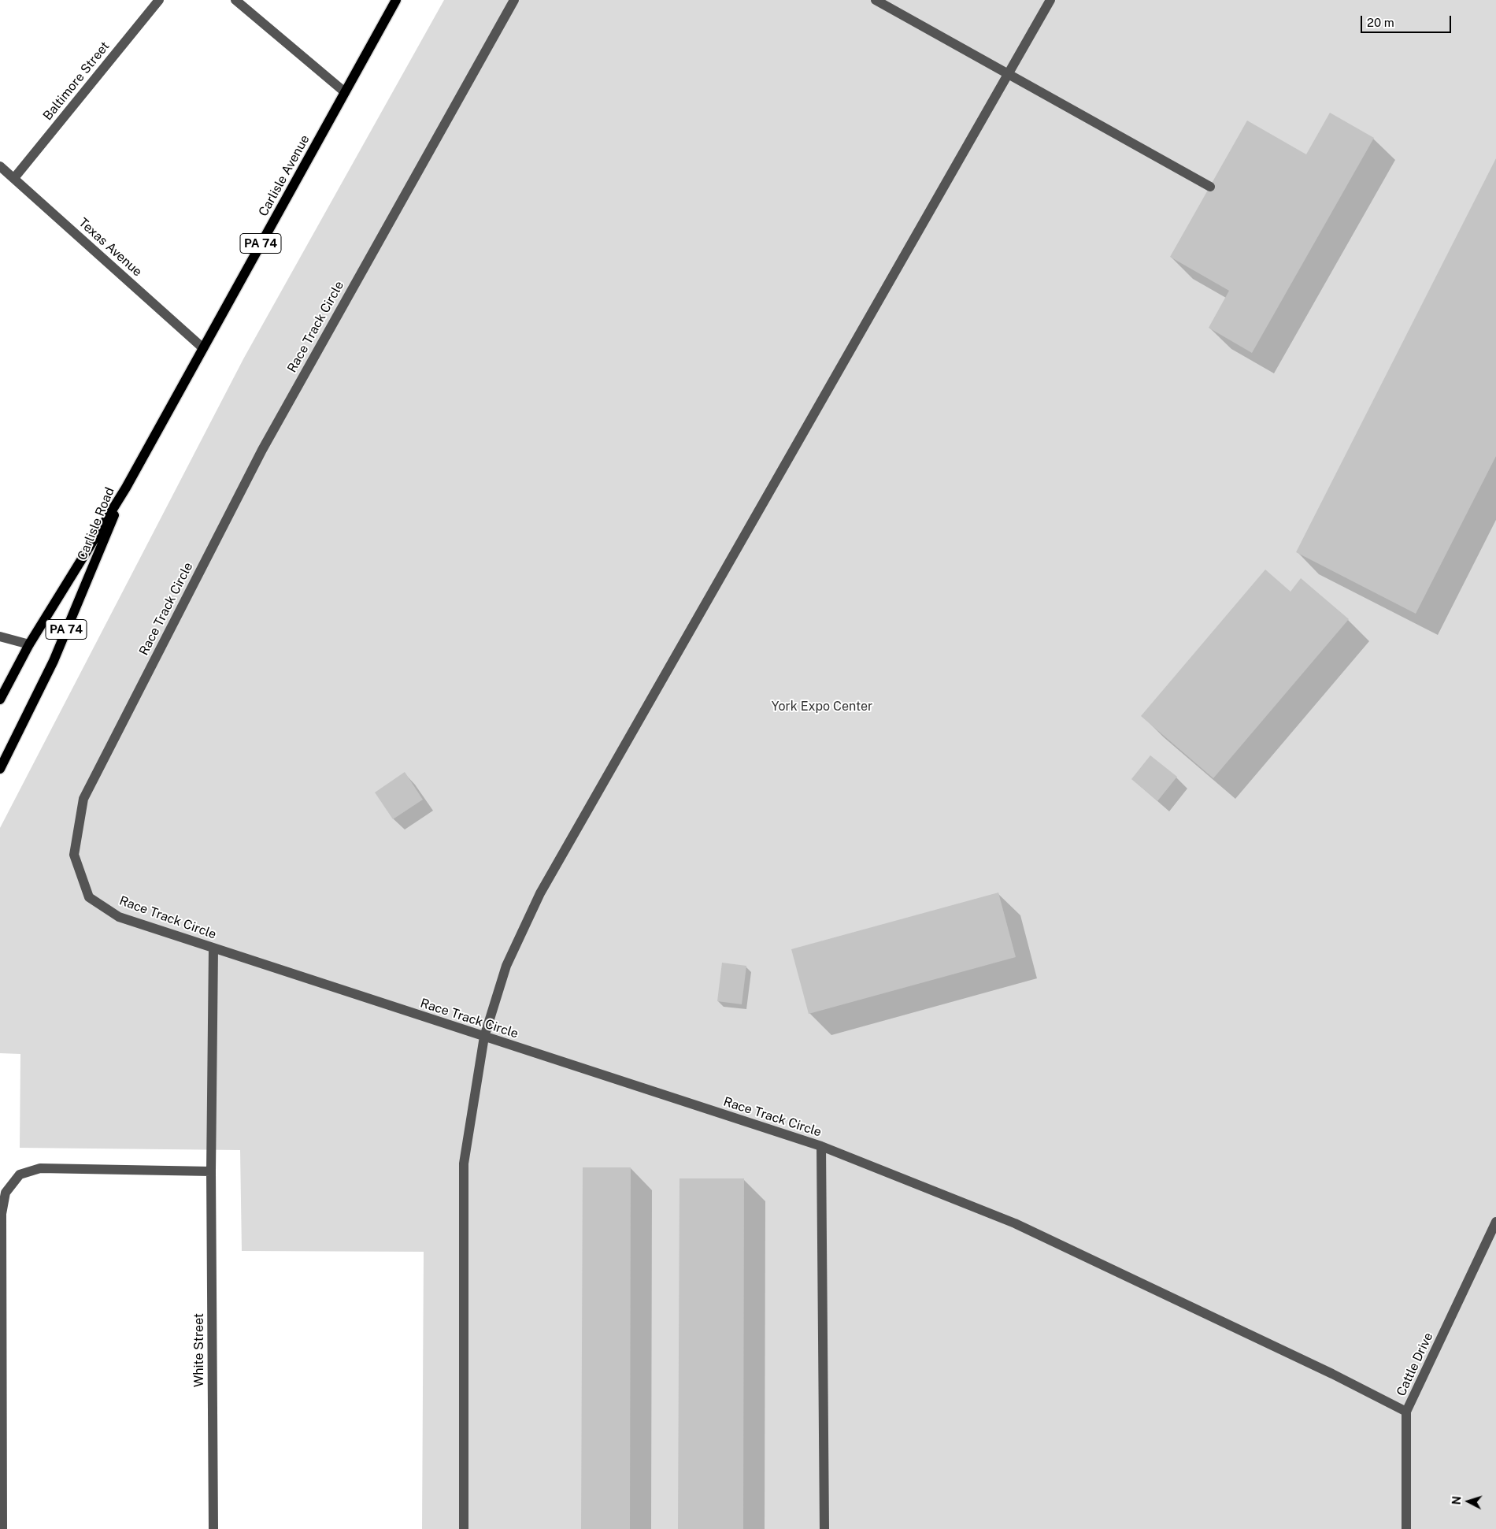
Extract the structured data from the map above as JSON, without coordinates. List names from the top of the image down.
{
  "streets": {
    "main road": ["Carlisle Avenue", "PA 74", "Carlisle Road"],
    "street": [
      "Baltimore Street",
      "Texas Avenue",
      "Race Track Circle",
      "White Street",
      "Cattle Drive"
    ]
  },
  "crossings": [
    ["Baltimore Street", "Texas Avenue"],
    ["Carlisle Avenue", "Texas Avenue"],
    ["Carlisle Avenue", "Carlisle Road"],
    ["Race Track Circle", "White Street"],
    ["Race Track Circle", "Cattle Drive"]
  ],
  "parks": ["York Expo Center"],
  "scale_bar": "20 m",
  "north": "left"
}
